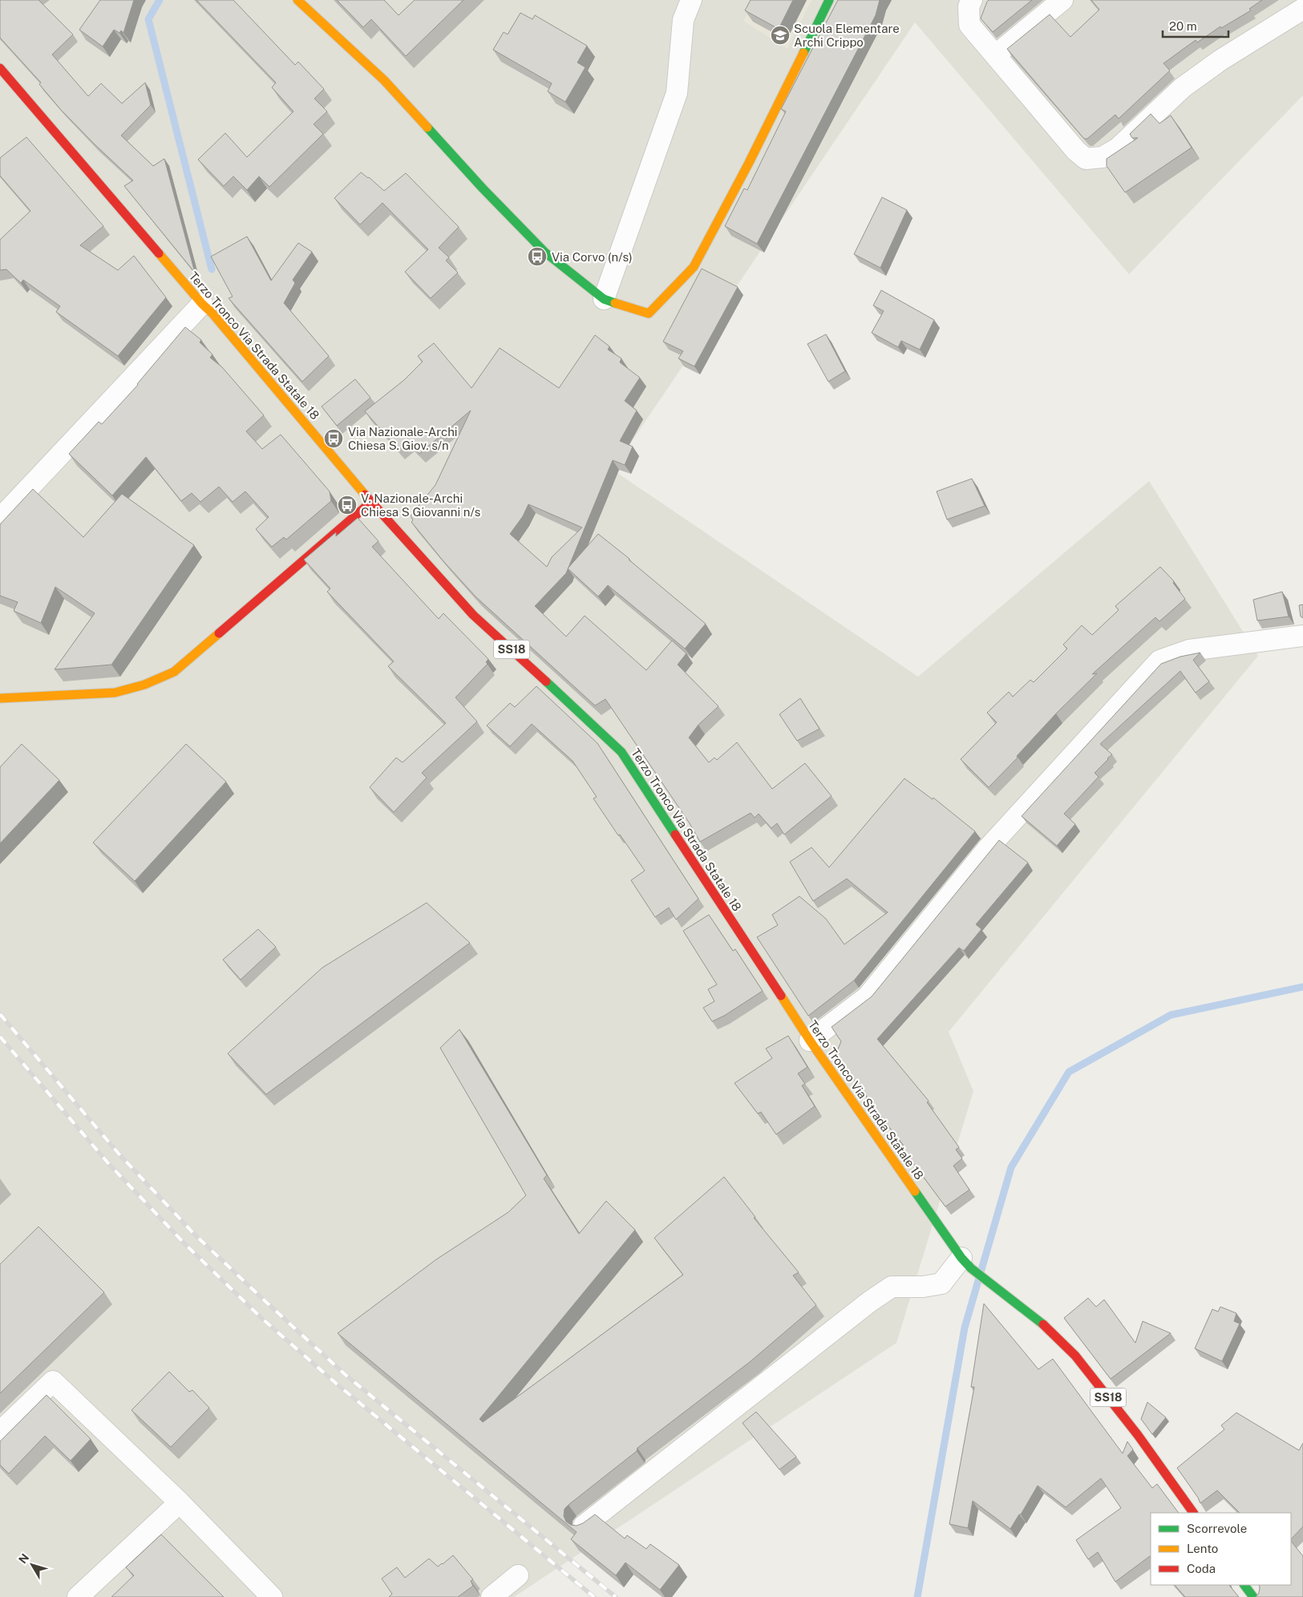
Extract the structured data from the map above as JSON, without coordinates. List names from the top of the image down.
{
  "streets": {
    "main road": ["Terzo Tronco Via Strada Statale 18", "SS18"]
  },
  "places": {
    "school or university": ["Scuola Elementare Archi Crippo"],
    "bus stop": ["Via Corvo (n/s)", "Via Nazionale-Archi Chiesa S. Giov. s/n", "V. Nazionale-Archi Chiesa S Giovanni n/s"]
  },
  "legend": ["Scorrevole", "Lento", "Coda"],
  "scale_bar": "20 m",
  "north": "top left"
}
